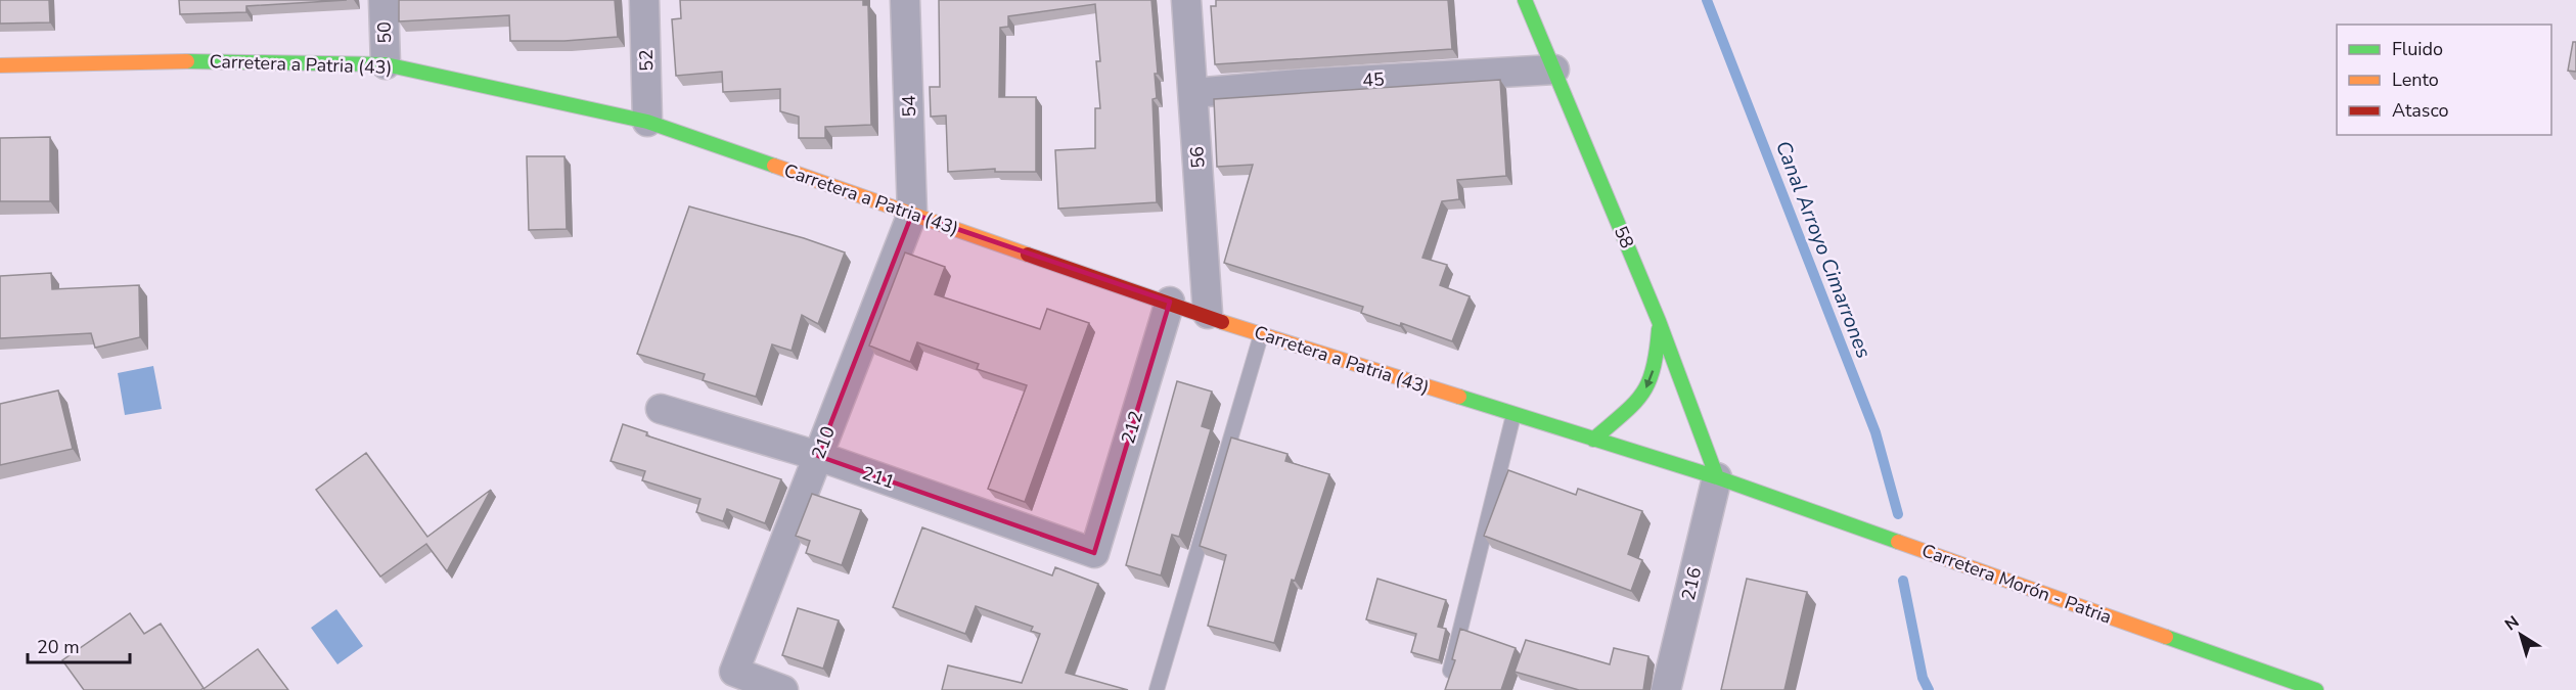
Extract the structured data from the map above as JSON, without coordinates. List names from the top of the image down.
{
  "streets": {
    "street": [
      "50",
      "52",
      "Carretera a Patria (43)",
      "45",
      "54",
      "56",
      "58",
      "212",
      "210",
      "211",
      "216",
      "Carretera Morón - Patria"
    ]
  },
  "crossings": [
    ["50", "Carretera a Patria (43)"],
    ["52", "Carretera a Patria (43)"],
    ["Carretera a Patria (43)", "54"],
    ["Carretera a Patria (43)", "56"],
    ["Carretera a Patria (43)", "58"],
    ["Carretera a Patria (43)", "212"],
    ["Carretera a Patria (43)", "210"],
    ["Carretera a Patria (43)", "216"],
    ["Carretera a Patria (43)", "Carretera Morón - Patria"],
    ["45", "56"],
    ["45", "58"],
    ["54", "210"],
    ["58", "216"],
    ["58", "Carretera Morón - Patria"],
    ["212", "211"],
    ["210", "211"],
    ["216", "Carretera Morón - Patria"]
  ],
  "water": ["Canal Arroyo Cimarrones"],
  "legend": ["Fluido", "Lento", "Atasco"],
  "scale_bar": "20 m",
  "north": "top left"
}
